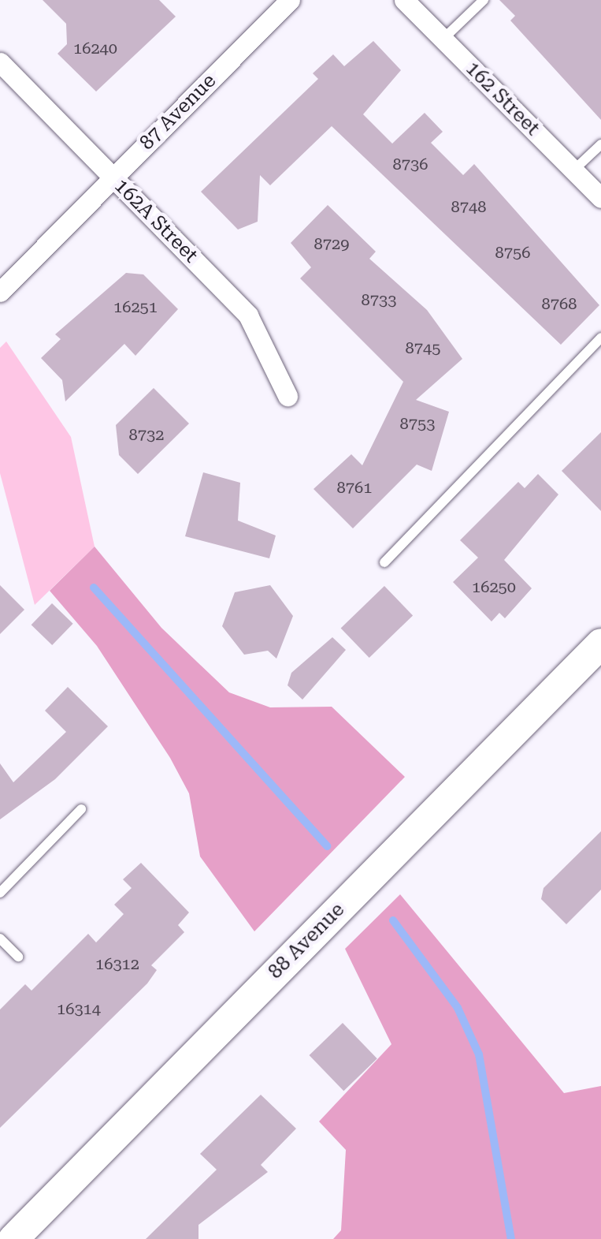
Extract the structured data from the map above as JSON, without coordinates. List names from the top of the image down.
{
  "streets": {
    "main road": ["88 Avenue"],
    "street": ["162 Street", "87 Avenue", "162A Street"]
  },
  "crossings": [
    ["87 Avenue", "162A Street"]
  ],
  "house_numbers": [
    "16240",
    "8736",
    "8748",
    "8729",
    "8756",
    "8733",
    "8768",
    "16251",
    "8745",
    "8753",
    "8732",
    "8761",
    "16250",
    "16312",
    "16314"
  ]
}
